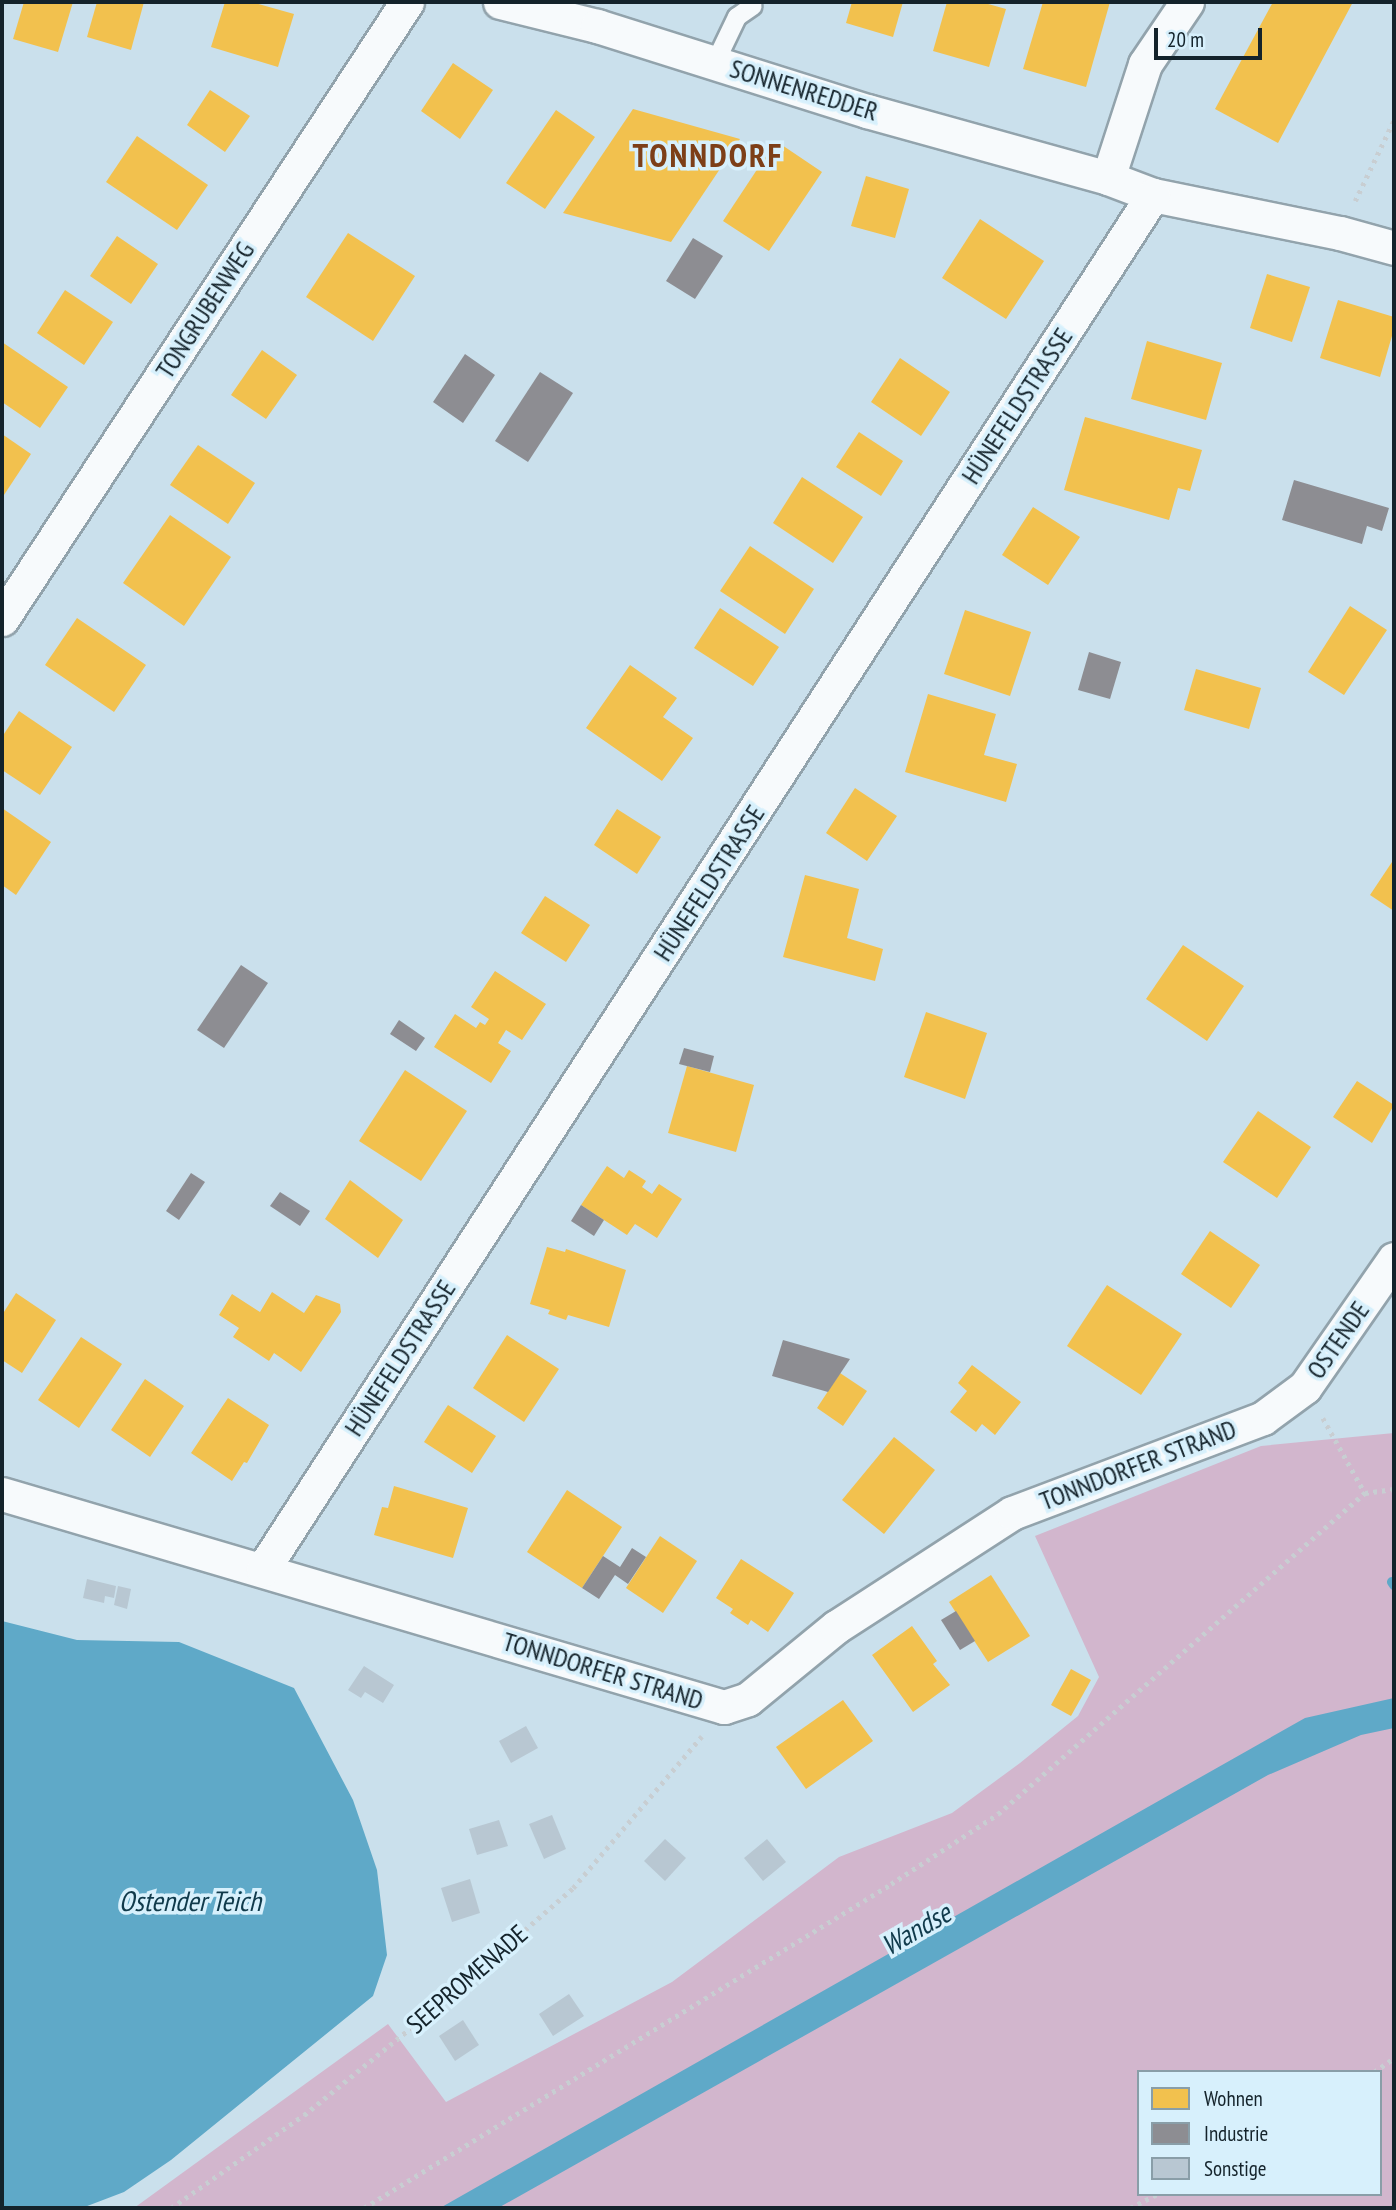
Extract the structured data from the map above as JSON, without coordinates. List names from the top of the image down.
{
  "streets": {
    "street": [
      "SONNENREDDER",
      "TONGRUBENWEG",
      "HÜNEFELDSTRASSE",
      "OSTENDE",
      "TONNDORFER STRAND"
    ],
    "path": ["SEEPROMENADE"]
  },
  "crossings": [
    ["SONNENREDDER", "HÜNEFELDSTRASSE"],
    ["HÜNEFELDSTRASSE", "TONNDORFER STRAND"],
    ["OSTENDE", "TONNDORFER STRAND"],
    ["TONNDORFER STRAND", "SEEPROMENADE"]
  ],
  "districts": ["TONNDORF"],
  "water": ["Ostender Teich", "Wandse"],
  "legend": ["Wohnen", "Industrie", "Sonstige"],
  "scale_bar": "20 m"
}
